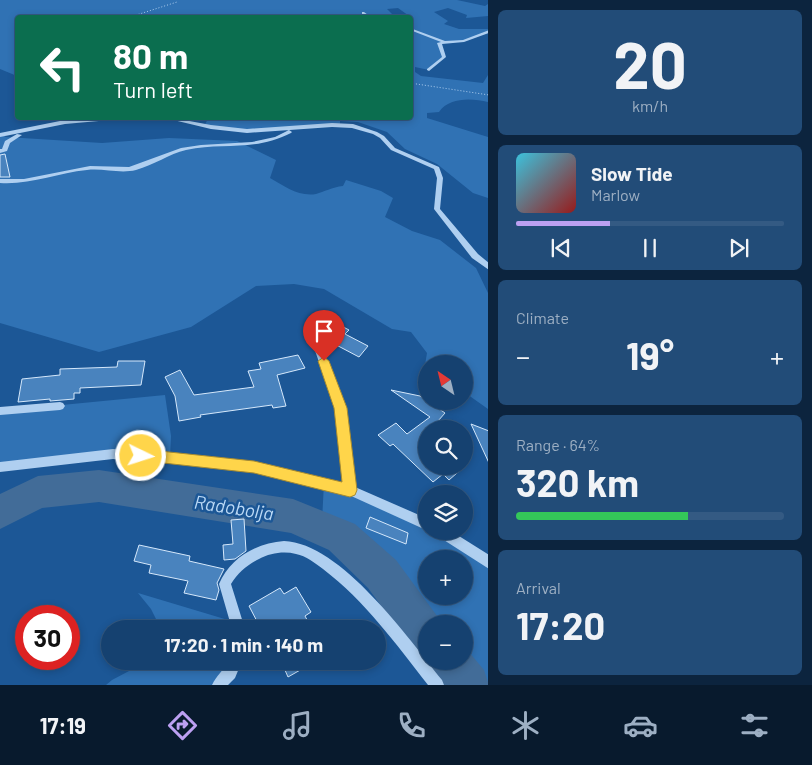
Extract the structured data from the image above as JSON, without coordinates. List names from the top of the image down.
{
  "water": ["Radobolja"],
  "north": "top left",
  "page": {
    "tile": [
      ["20", "km/h"],
      "Climate",
      ["Range · 64%", "320 km"],
      ["Arrival", "17:20"]
    ],
    "turn": ["80 m", "Turn left"],
    "song": ["Slow Tide", "Marlow"],
    "heat": ["−", "19°", "+"],
    "map_buttons": ["+", "−"],
    "limit": "30",
    "trip": "17:20 · 1 min · 140 m",
    "tabs": "17:19"
  }
}
